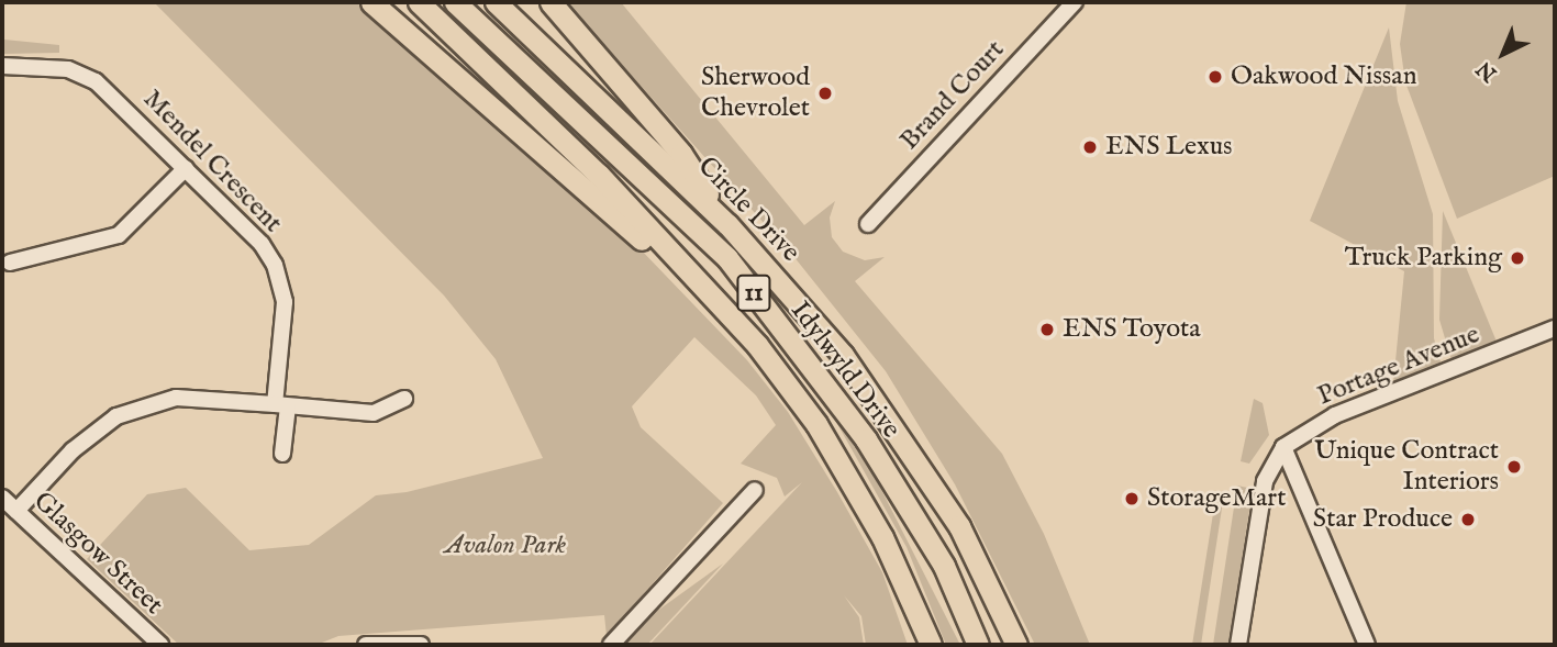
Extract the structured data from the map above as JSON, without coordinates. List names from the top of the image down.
{
  "streets": {
    "highway": ["Circle Drive", "11", "Idylwyld Drive"],
    "street": [
      "Brand Court",
      "Mendel Crescent",
      "Portage Avenue",
      "Glasgow Street"
    ]
  },
  "parks": ["Avalon Park"],
  "places": [
    "Oakwood Nissan",
    "Sherwood Chevrolet",
    "ENS Lexus",
    "Truck Parking",
    "ENS Toyota",
    "Unique Contract Interiors",
    "StorageMart",
    "Star Produce"
  ],
  "north": "bottom left"
}
